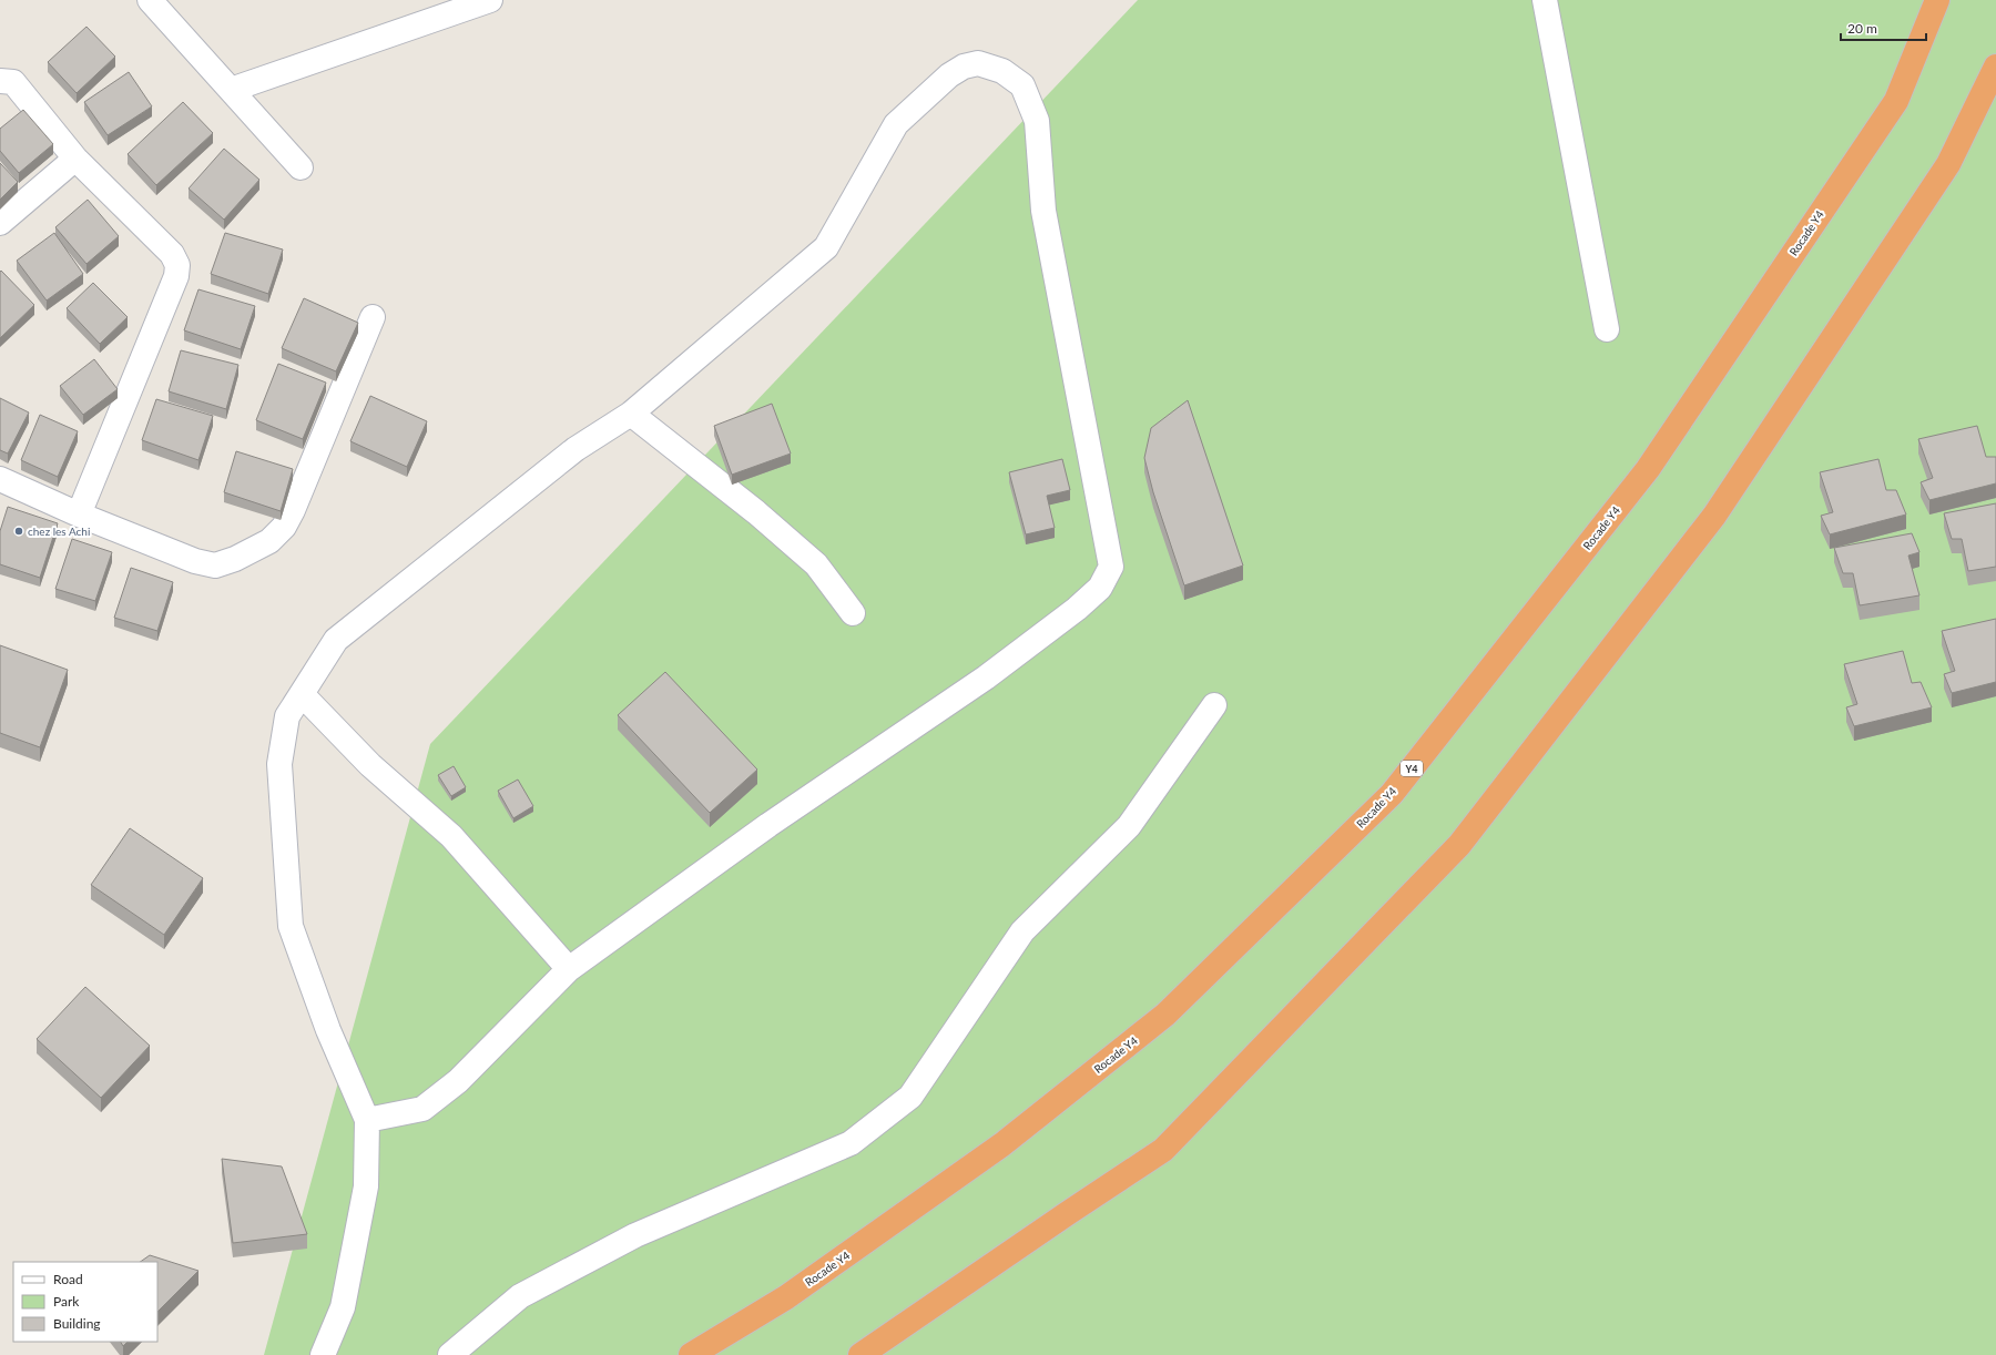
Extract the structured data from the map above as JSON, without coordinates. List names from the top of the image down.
{
  "streets": {
    "highway": ["Rocade Y4", "Y4"]
  },
  "places": ["chez les Achi"],
  "legend": ["Road", "Park", "Building"],
  "scale_bar": "20 m"
}
